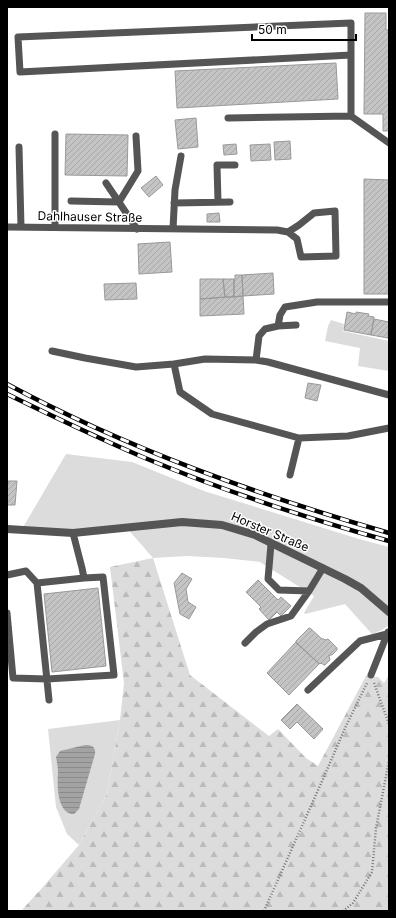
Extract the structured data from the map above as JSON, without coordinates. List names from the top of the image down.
{
  "streets": {
    "street": ["Horster Straße"],
    "lane": ["Dahlhauser Straße"]
  },
  "scale_bar": "50 m"
}
